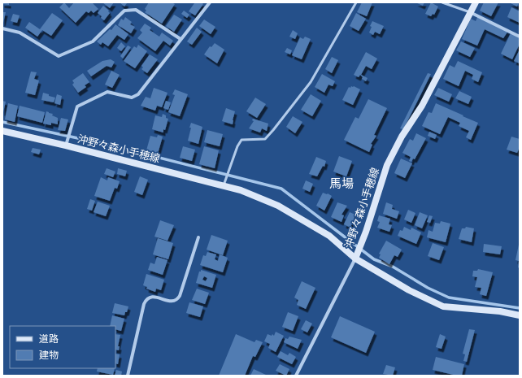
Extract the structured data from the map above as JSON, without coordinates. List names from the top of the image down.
{
  "streets": {
    "main road": ["沖野々森小手穂線"]
  },
  "districts": ["馬場"],
  "legend": ["道路", "建物"]
}
